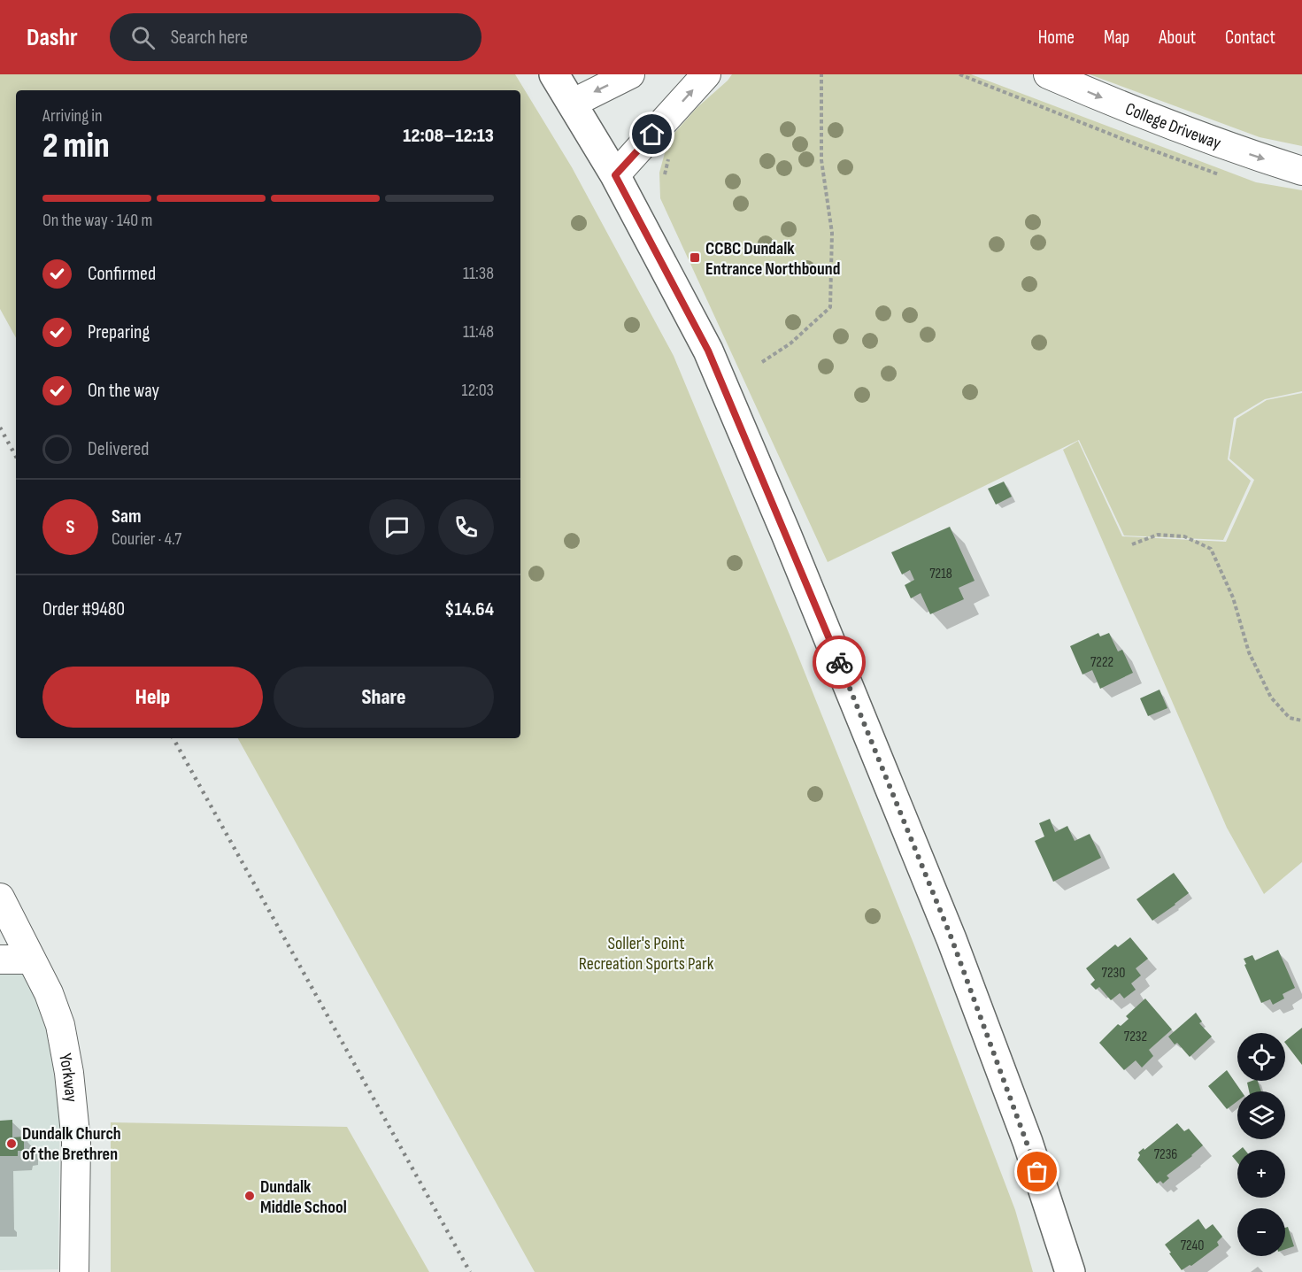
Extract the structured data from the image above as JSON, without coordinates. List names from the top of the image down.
{
  "streets": {
    "street": ["College Driveway", "Yorkway"]
  },
  "one_way": ["College Driveway"],
  "parks": ["Soller's Point Recreation Sports Park"],
  "places": {
    "transit": ["CCBC Dundalk Entrance Northbound"],
    "other": ["Dundalk Church of the Brethren", "Dundalk Middle School"]
  },
  "house_numbers": [
    "7218",
    "7222",
    "7230",
    "7232",
    "7236",
    "7240"
  ],
  "page": {
    "header": "Dashr",
    "search": "Search here",
    "nav": [
      "Home",
      "Map",
      "About",
      "Contact"
    ],
    "heading": ["2 min", "Arriving in", "12:08–12:13"],
    "panel": [
      "Sam",
      "Courier · 4.7",
      "Order #9480",
      "$14.64"
    ],
    "bar": "On the way · 140 m",
    "list": [
      ["Confirmed", "11:38"],
      ["Preparing", "11:48"],
      ["On the way", "12:03"],
      "Delivered"
    ],
    "round": "S",
    "buttons": ["Help", "Share"],
    "map_buttons": ["+", "−"]
  }
}
